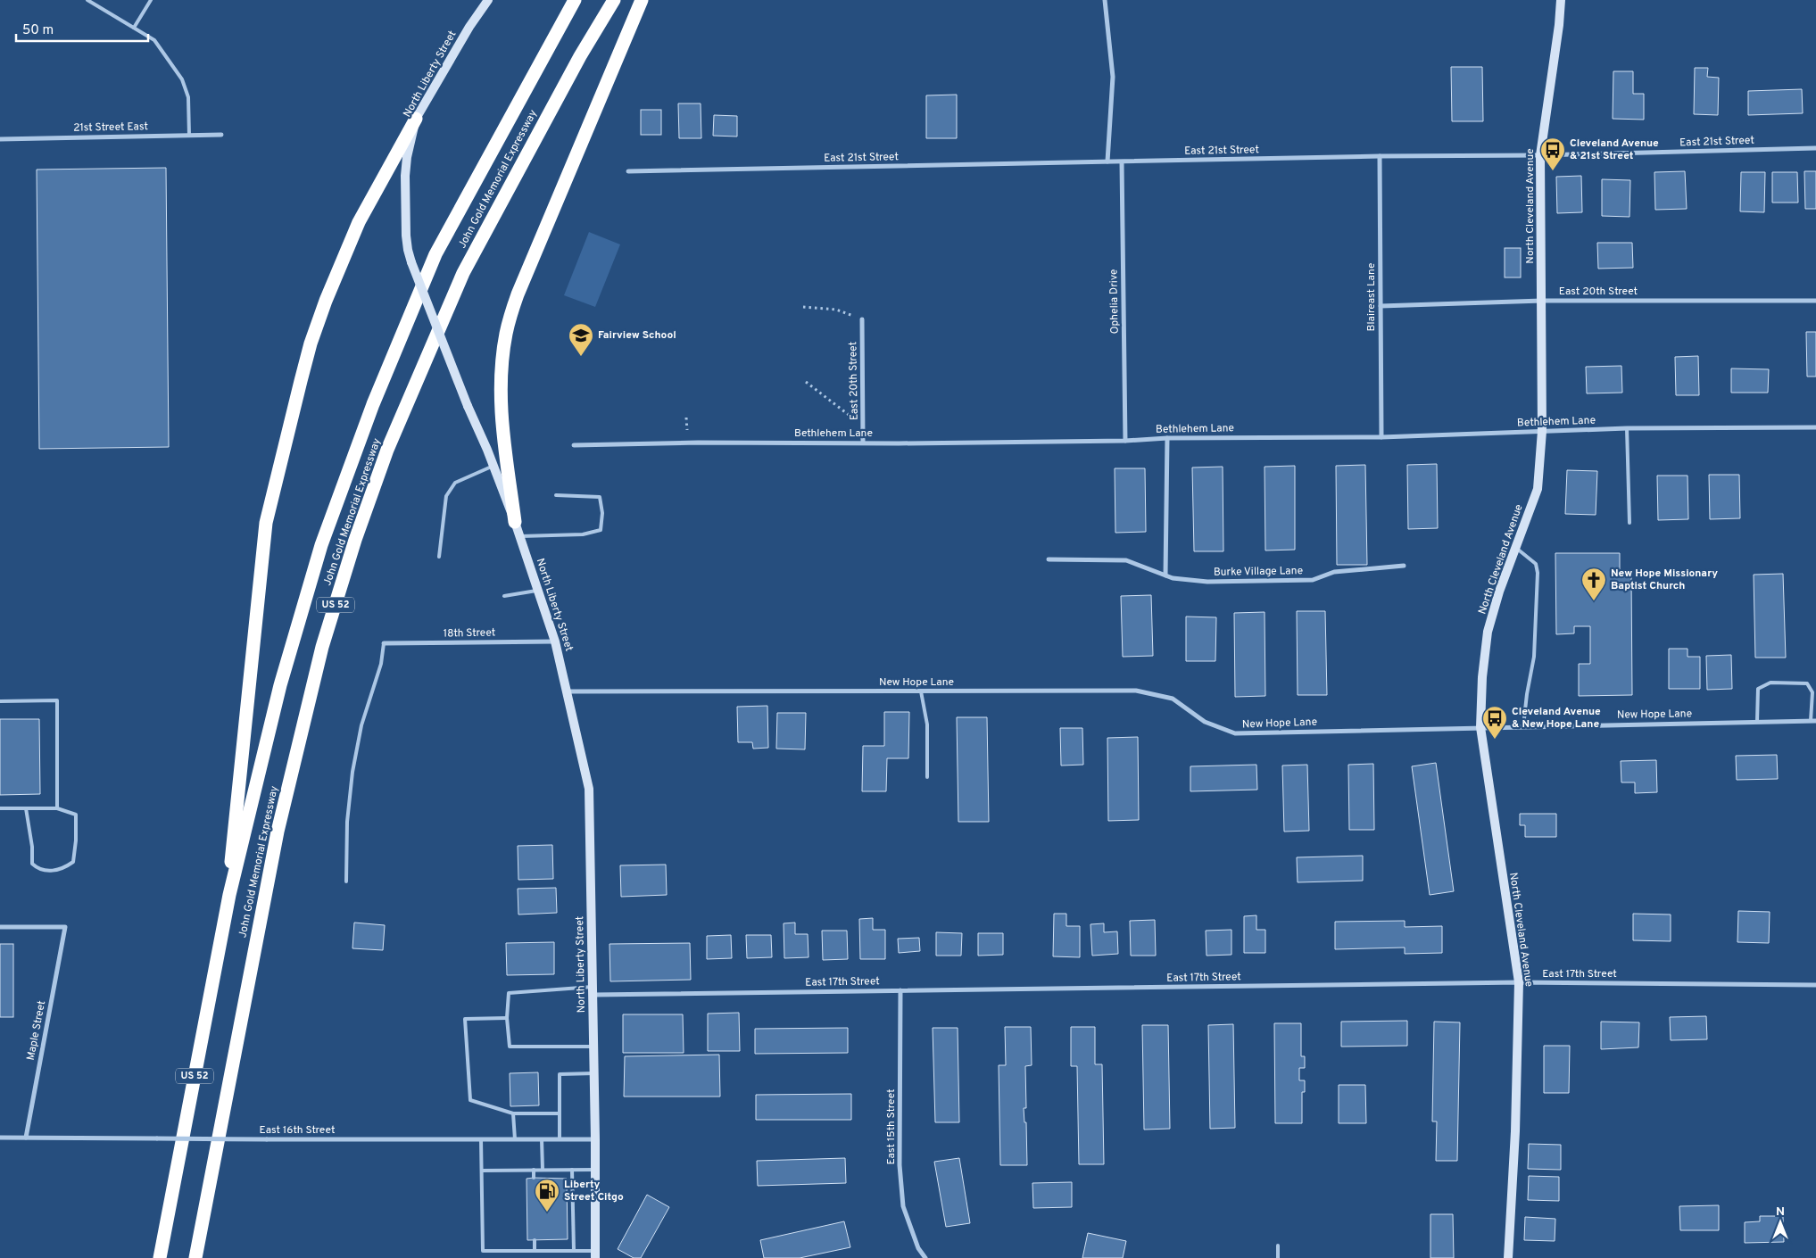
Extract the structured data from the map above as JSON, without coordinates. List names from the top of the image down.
{
  "streets": {
    "highway": ["John Gold Memorial Expressway", "US 52"],
    "main road": ["North Liberty Street", "North Cleveland Avenue"],
    "street": [
      "21st Street East",
      "East 21st Street",
      "East 20th Street",
      "Blaireast Lane",
      "Ophelia Drive",
      "Bethlehem Lane",
      "Burke Village Lane",
      "18th Street",
      "New Hope Lane",
      "East 17th Street",
      "Maple Street",
      "East 15th Street",
      "East 16th Street"
    ]
  },
  "crossings": [
    ["North Liberty Street", "18th Street"],
    ["North Liberty Street", "New Hope Lane"],
    ["North Liberty Street", "East 17th Street"],
    ["North Liberty Street", "East 16th Street"],
    ["East 21st Street", "North Cleveland Avenue"],
    ["East 21st Street", "Blaireast Lane"],
    ["East 21st Street", "Ophelia Drive"],
    ["North Cleveland Avenue", "East 20th Street"],
    ["North Cleveland Avenue", "Bethlehem Lane"],
    ["North Cleveland Avenue", "New Hope Lane"],
    ["North Cleveland Avenue", "East 17th Street"],
    ["East 20th Street", "Blaireast Lane"],
    ["East 20th Street", "Bethlehem Lane"],
    ["Blaireast Lane", "Bethlehem Lane"],
    ["Ophelia Drive", "Bethlehem Lane"],
    ["East 17th Street", "East 15th Street"],
    ["Maple Street", "East 16th Street"]
  ],
  "places": {
    "bus stop": ["Cleveland Avenue & 21st Street", "Cleveland Avenue & New Hope Lane"],
    "school or university": ["Fairview School"],
    "church": ["New Hope Missionary Baptist Church"],
    "fuel station": ["Liberty Street Citgo"]
  },
  "scale_bar": "50 m",
  "north": "top"
}
